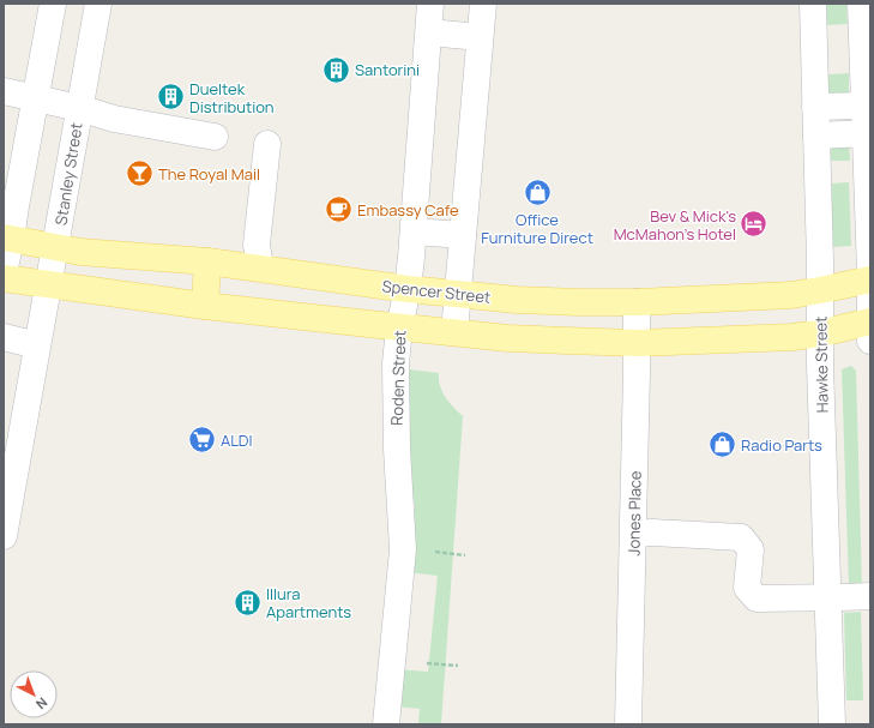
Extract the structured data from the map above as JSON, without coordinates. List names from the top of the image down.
{
  "streets": {
    "main road": ["Spencer Street"],
    "street": [
      "Stanley Street",
      "Hawke Street",
      "Roden Street",
      "Jones Place"
    ]
  },
  "crossings": [
    ["Stanley Street", "Spencer Street"],
    ["Spencer Street", "Hawke Street"],
    ["Spencer Street", "Roden Street"],
    ["Spencer Street", "Jones Place"]
  ],
  "places": {
    "building": ["Santorini", "Dueltek Distribution", "Illura Apartments"],
    "bar": ["The Royal Mail"],
    "shop": ["Office Furniture Direct", "Radio Parts"],
    "cafe": ["Embassy Cafe"],
    "hotel": ["Bev & Mick's McMahon's Hotel"],
    "supermarket": ["ALDI"]
  },
  "north": "bottom right"
}
